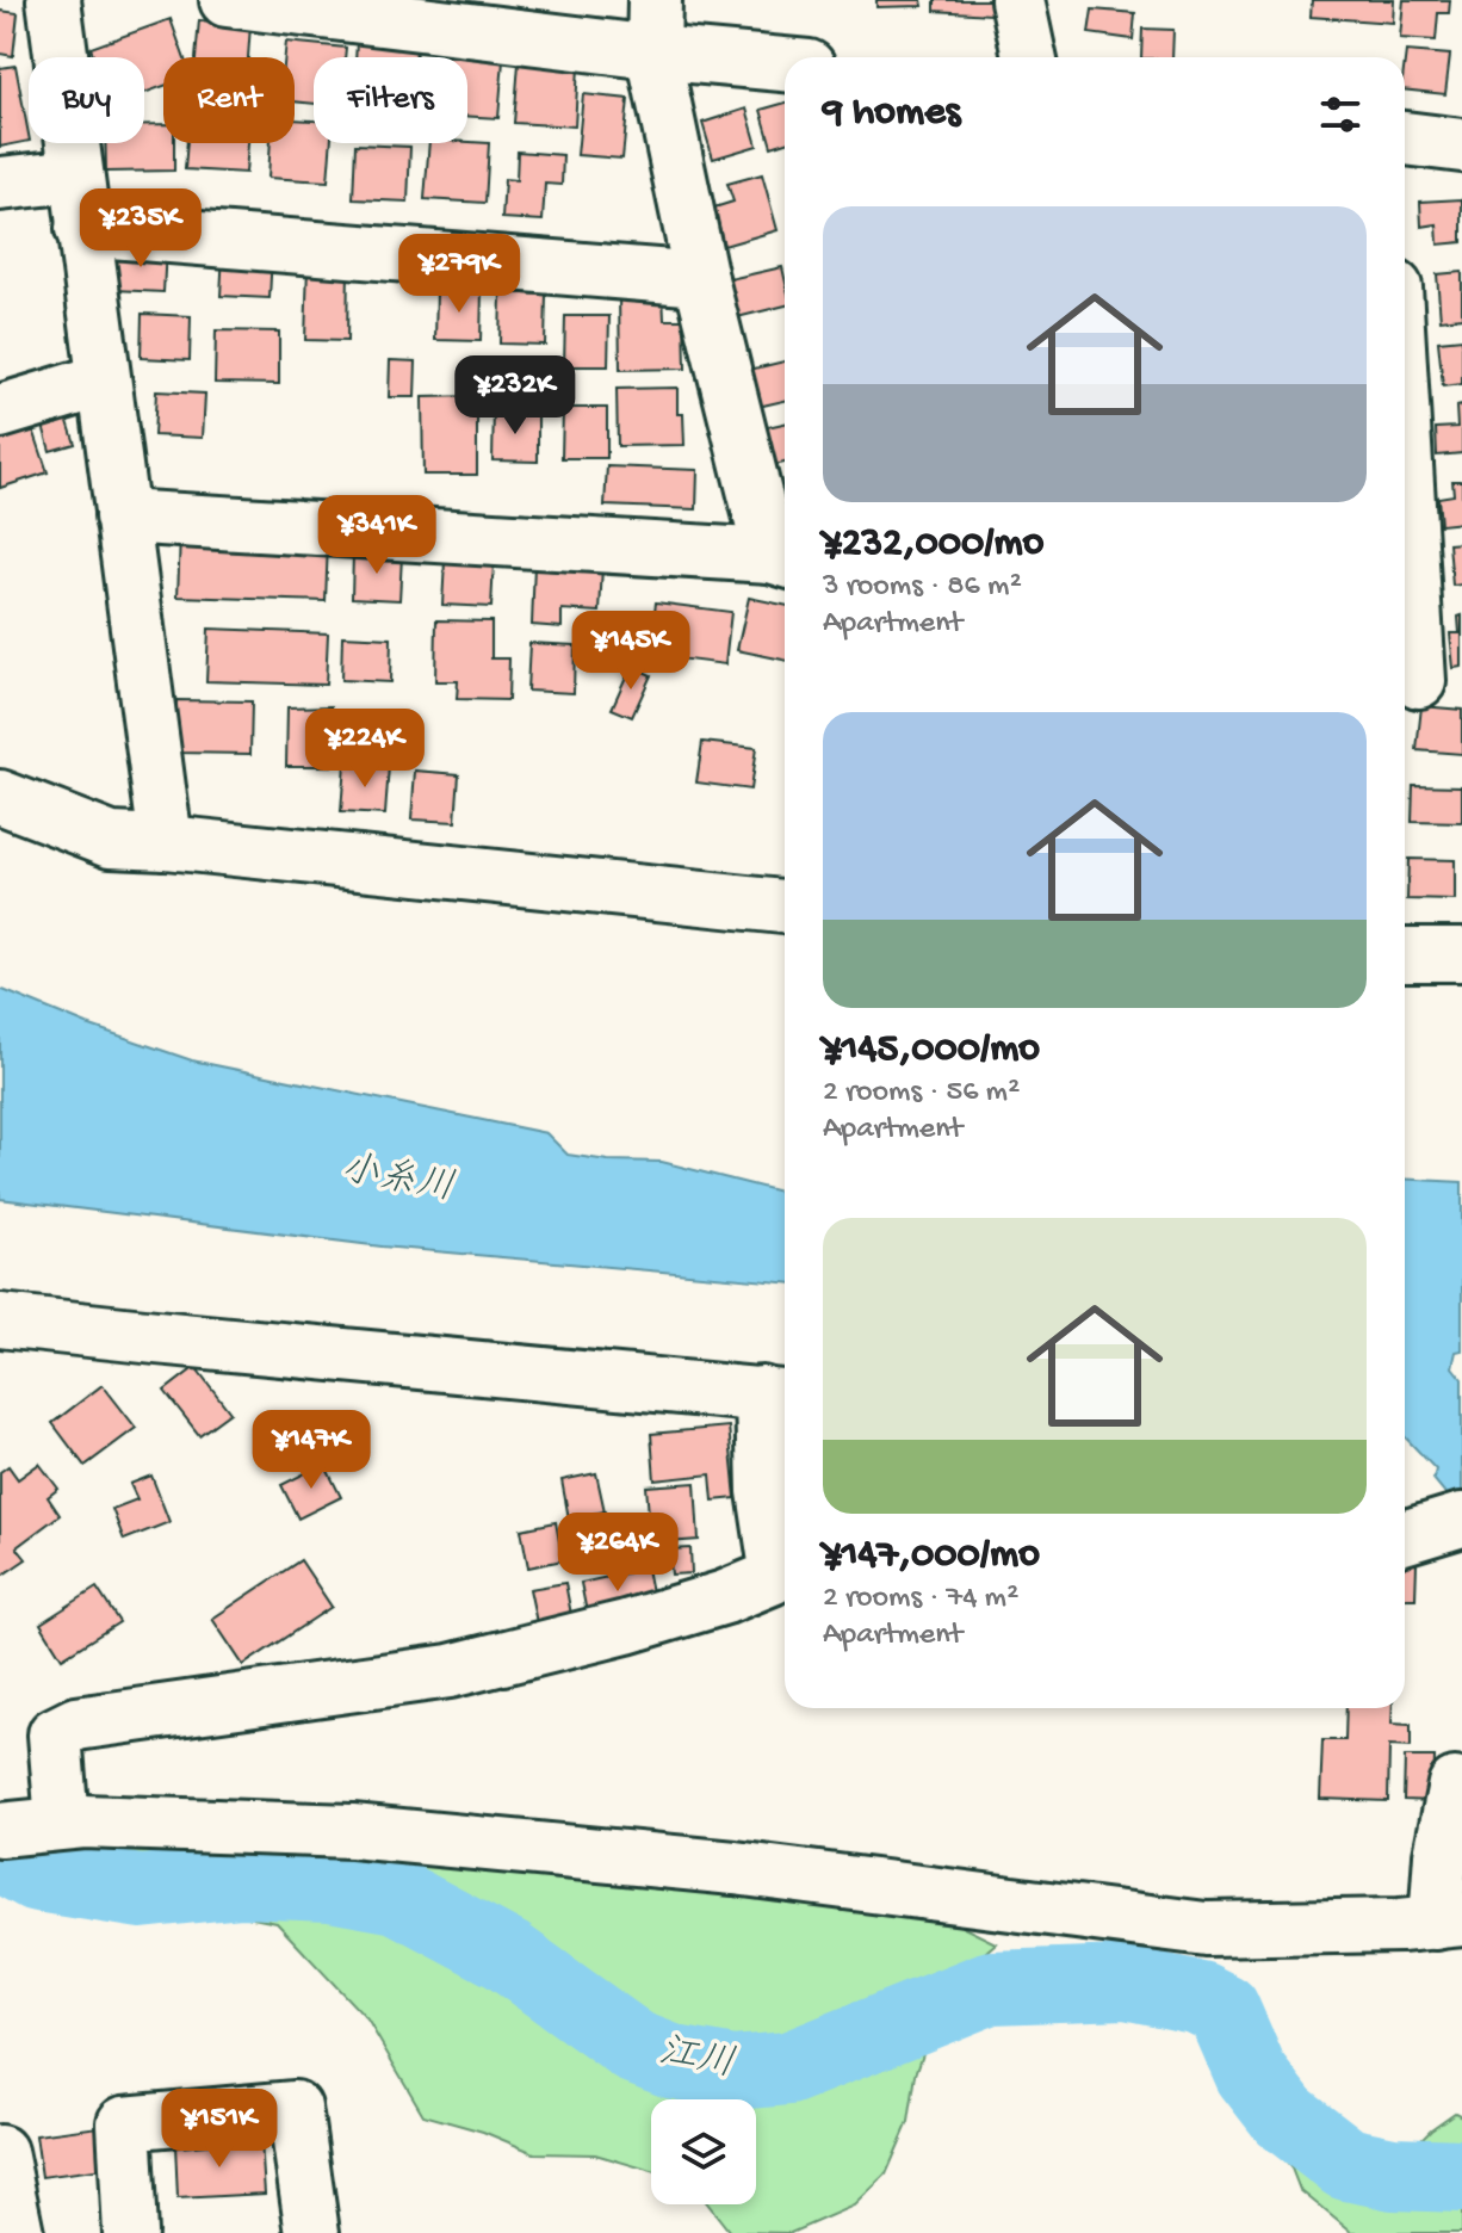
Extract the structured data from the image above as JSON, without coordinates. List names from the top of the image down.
{
  "water": ["小糸川", "江川"],
  "page": {
    "chip": ["Buy", "Rent", "Filters"],
    "heading": "9 homes",
    "list": [
      {
        "name": "¥232,000/mo",
        "note": "3 rooms · 86 m² · Apartment"
      },
      {
        "name": "¥145,000/mo",
        "note": "2 rooms · 56 m² · Apartment"
      },
      {
        "name": "¥147,000/mo",
        "note": "2 rooms · 74 m² · Apartment"
      }
    ],
    "price": [
      "¥235K",
      "¥279K",
      "¥232K",
      "¥341K",
      "¥145K",
      "¥224K",
      "¥147K",
      "¥264K",
      "¥151K"
    ]
  }
}
